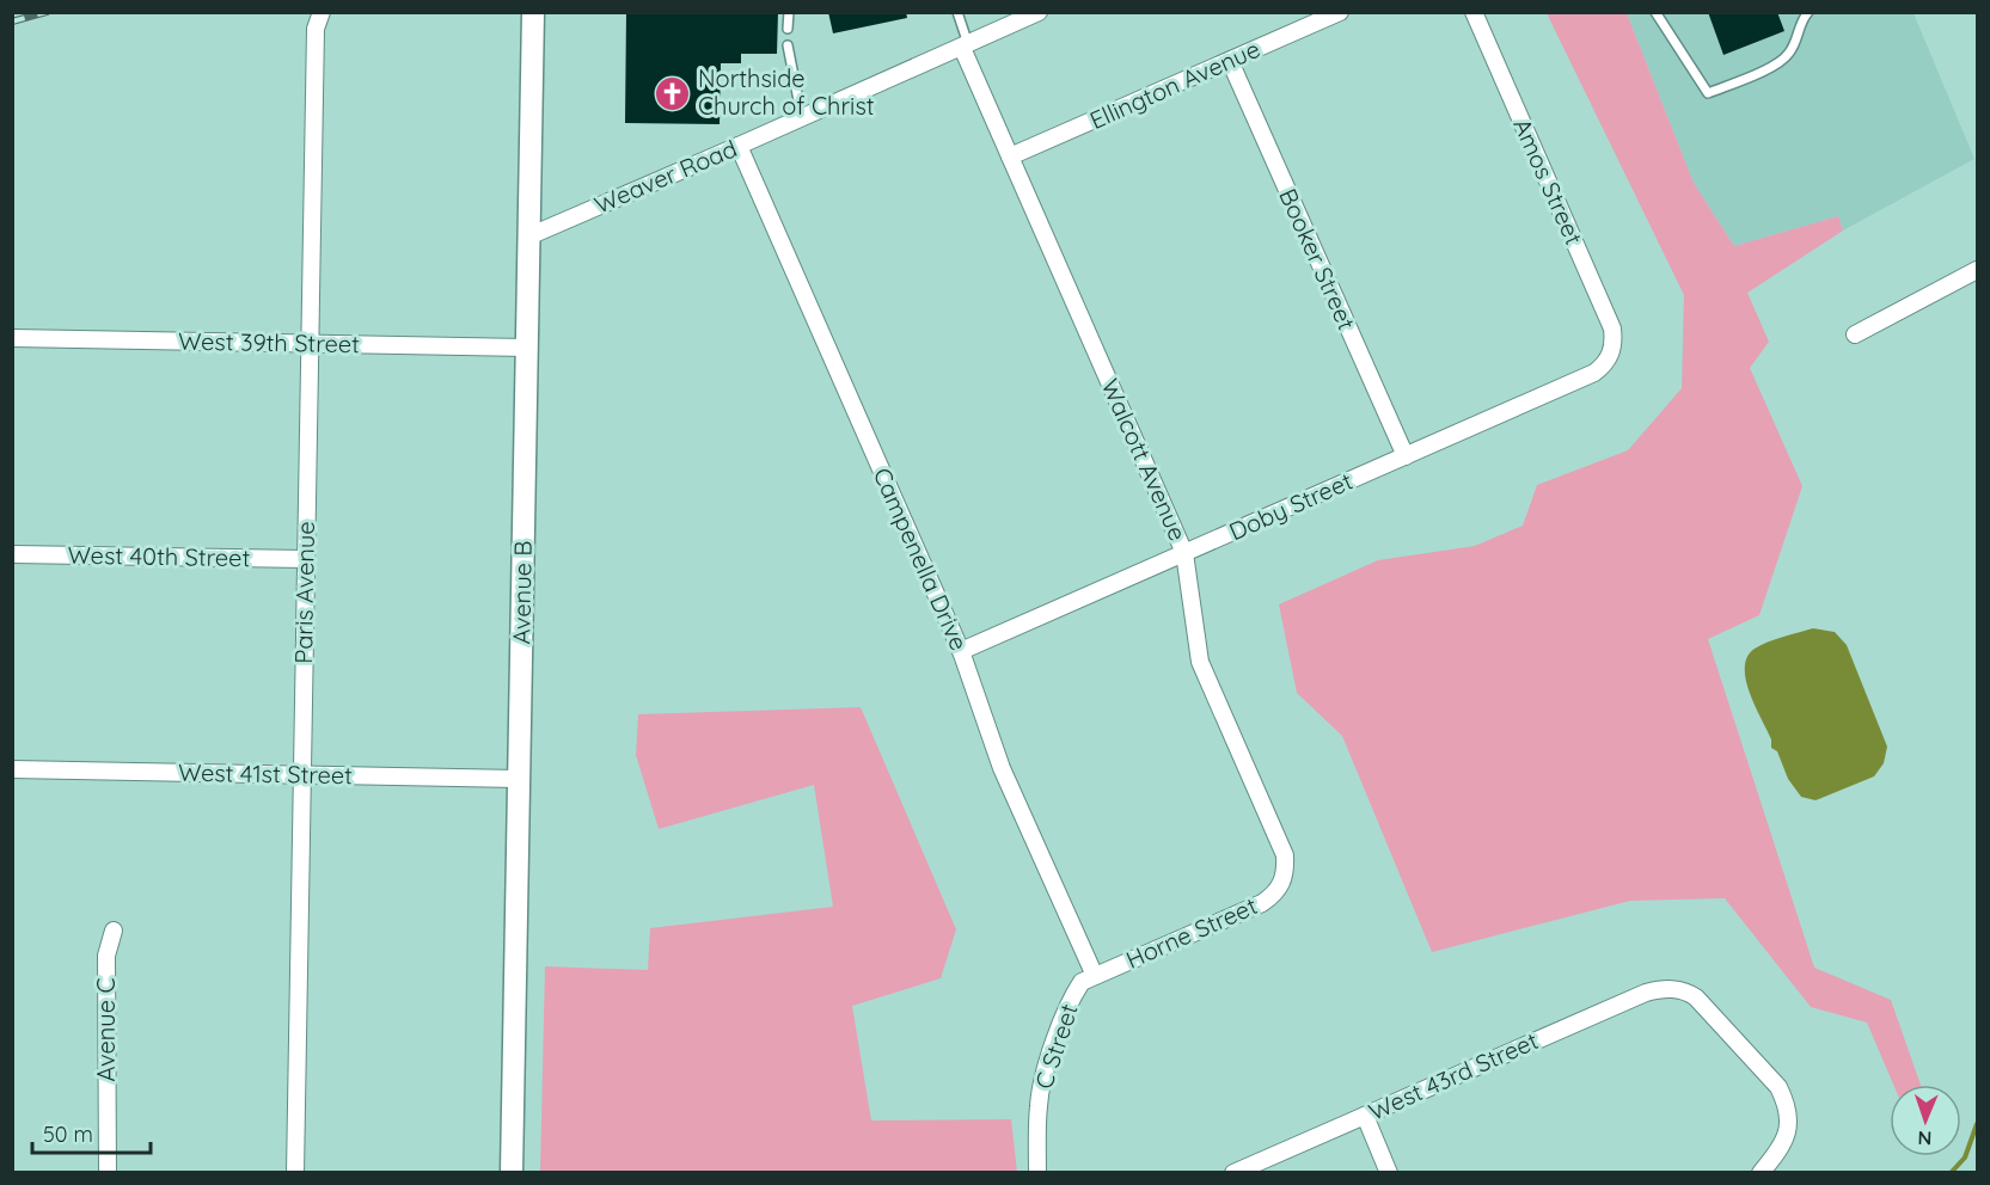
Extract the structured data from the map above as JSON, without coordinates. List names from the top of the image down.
{
  "streets": {
    "main road": ["Avenue B"],
    "street": [
      "Ellington Avenue",
      "Weaver Road",
      "Amos Street",
      "Booker Street",
      "West 39th Street",
      "Walcott Avenue",
      "Doby Street",
      "West 40th Street",
      "Campenella Drive",
      "Paris Avenue",
      "West 41st Street",
      "Horne Street",
      "Avenue C",
      "C Street",
      "West 43rd Street"
    ]
  },
  "crossings": [
    ["Ellington Avenue", "Booker Street"],
    ["Ellington Avenue", "Walcott Avenue"],
    ["Weaver Road", "Walcott Avenue"],
    ["Weaver Road", "Campenella Drive"],
    ["Weaver Road", "Avenue B"],
    ["Amos Street", "Doby Street"],
    ["Booker Street", "Doby Street"],
    ["West 39th Street", "Paris Avenue"],
    ["West 39th Street", "Avenue B"],
    ["Walcott Avenue", "Doby Street"],
    ["Walcott Avenue", "Horne Street"],
    ["Doby Street", "Campenella Drive"],
    ["West 40th Street", "Paris Avenue"],
    ["Campenella Drive", "Horne Street"],
    ["Campenella Drive", "C Street"],
    ["Paris Avenue", "West 41st Street"],
    ["Avenue B", "West 41st Street"],
    ["Horne Street", "C Street"]
  ],
  "places": {
    "church": ["Northside Church of Christ"]
  },
  "scale_bar": "50 m",
  "north": "bottom"
}
